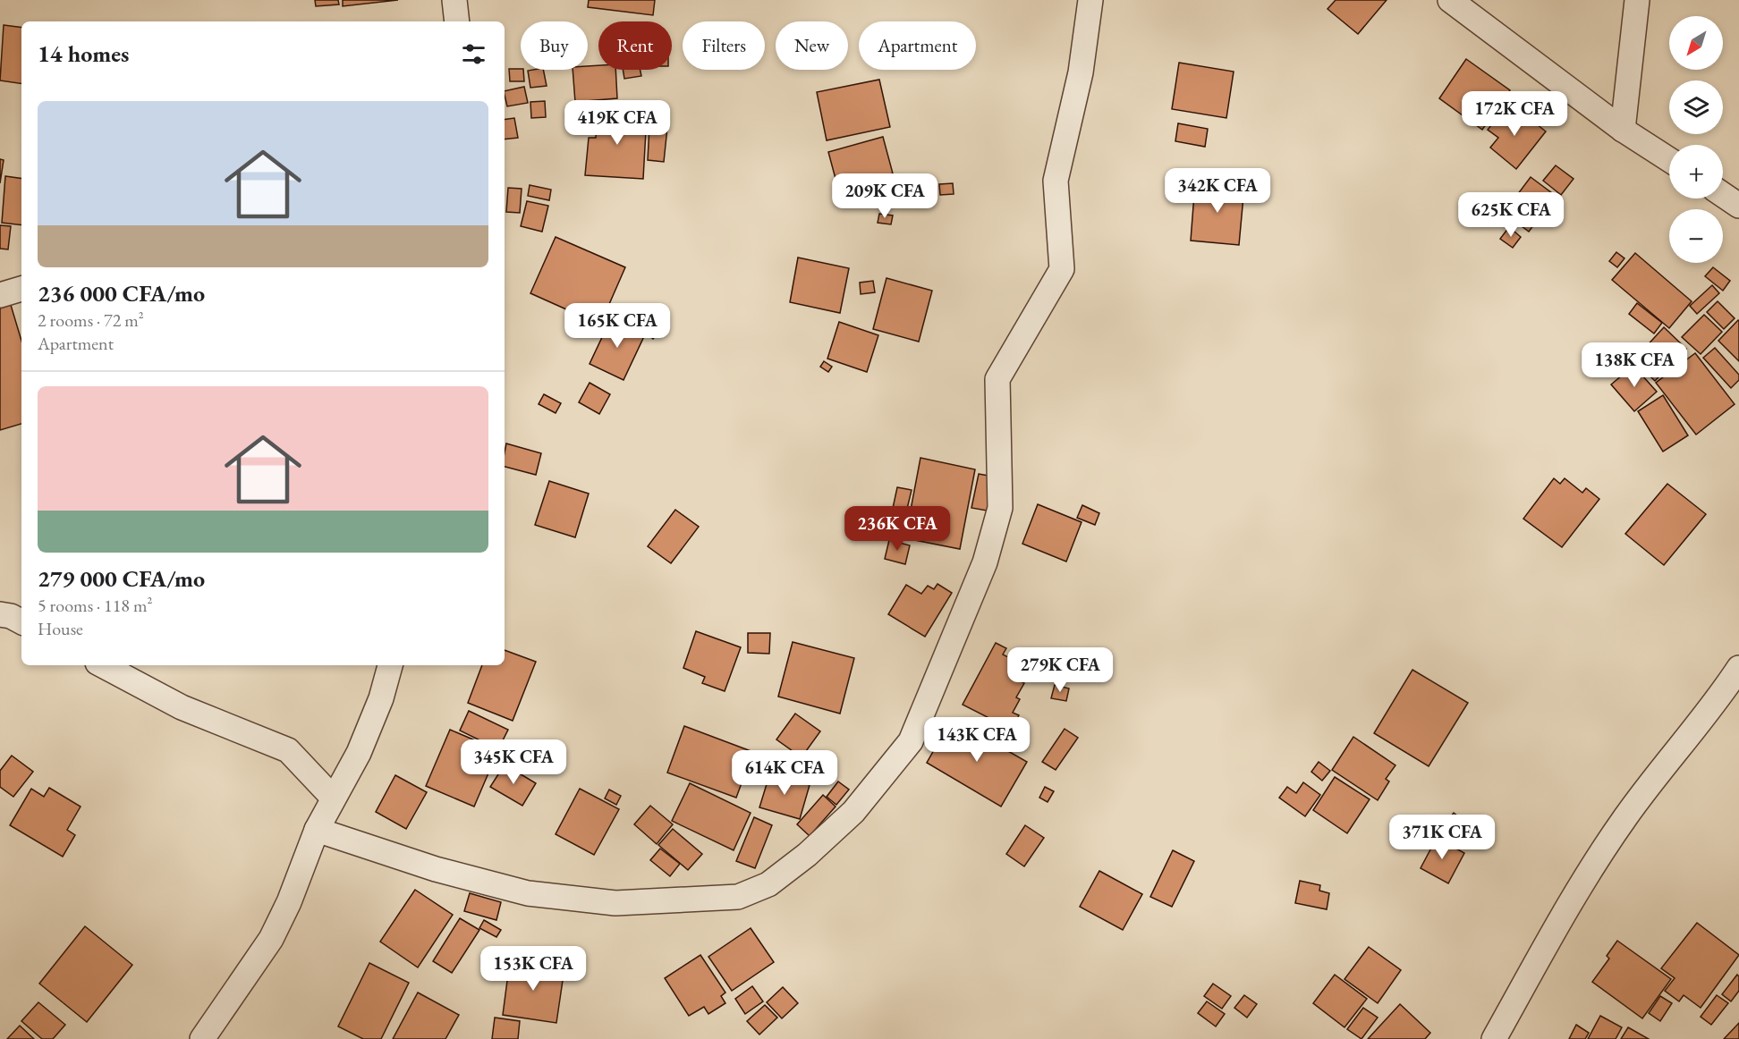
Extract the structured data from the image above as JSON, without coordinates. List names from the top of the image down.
{
  "north": "bottom left",
  "page": {
    "map_buttons": ["+", "−"],
    "chip": [
      "Buy",
      "Rent",
      "Filters",
      "New",
      "Apartment"
    ],
    "heading": "14 homes",
    "list": [
      {
        "name": "236 000 CFA/mo",
        "note": "2 rooms · 72 m² · Apartment"
      },
      {
        "name": "279 000 CFA/mo",
        "note": "5 rooms · 118 m² · House"
      }
    ],
    "price": [
      "172K CFA",
      "419K CFA",
      "342K CFA",
      "209K CFA",
      "625K CFA",
      "165K CFA",
      "138K CFA",
      "236K CFA",
      "279K CFA",
      "143K CFA",
      "345K CFA",
      "614K CFA",
      "371K CFA",
      "153K CFA"
    ]
  }
}
